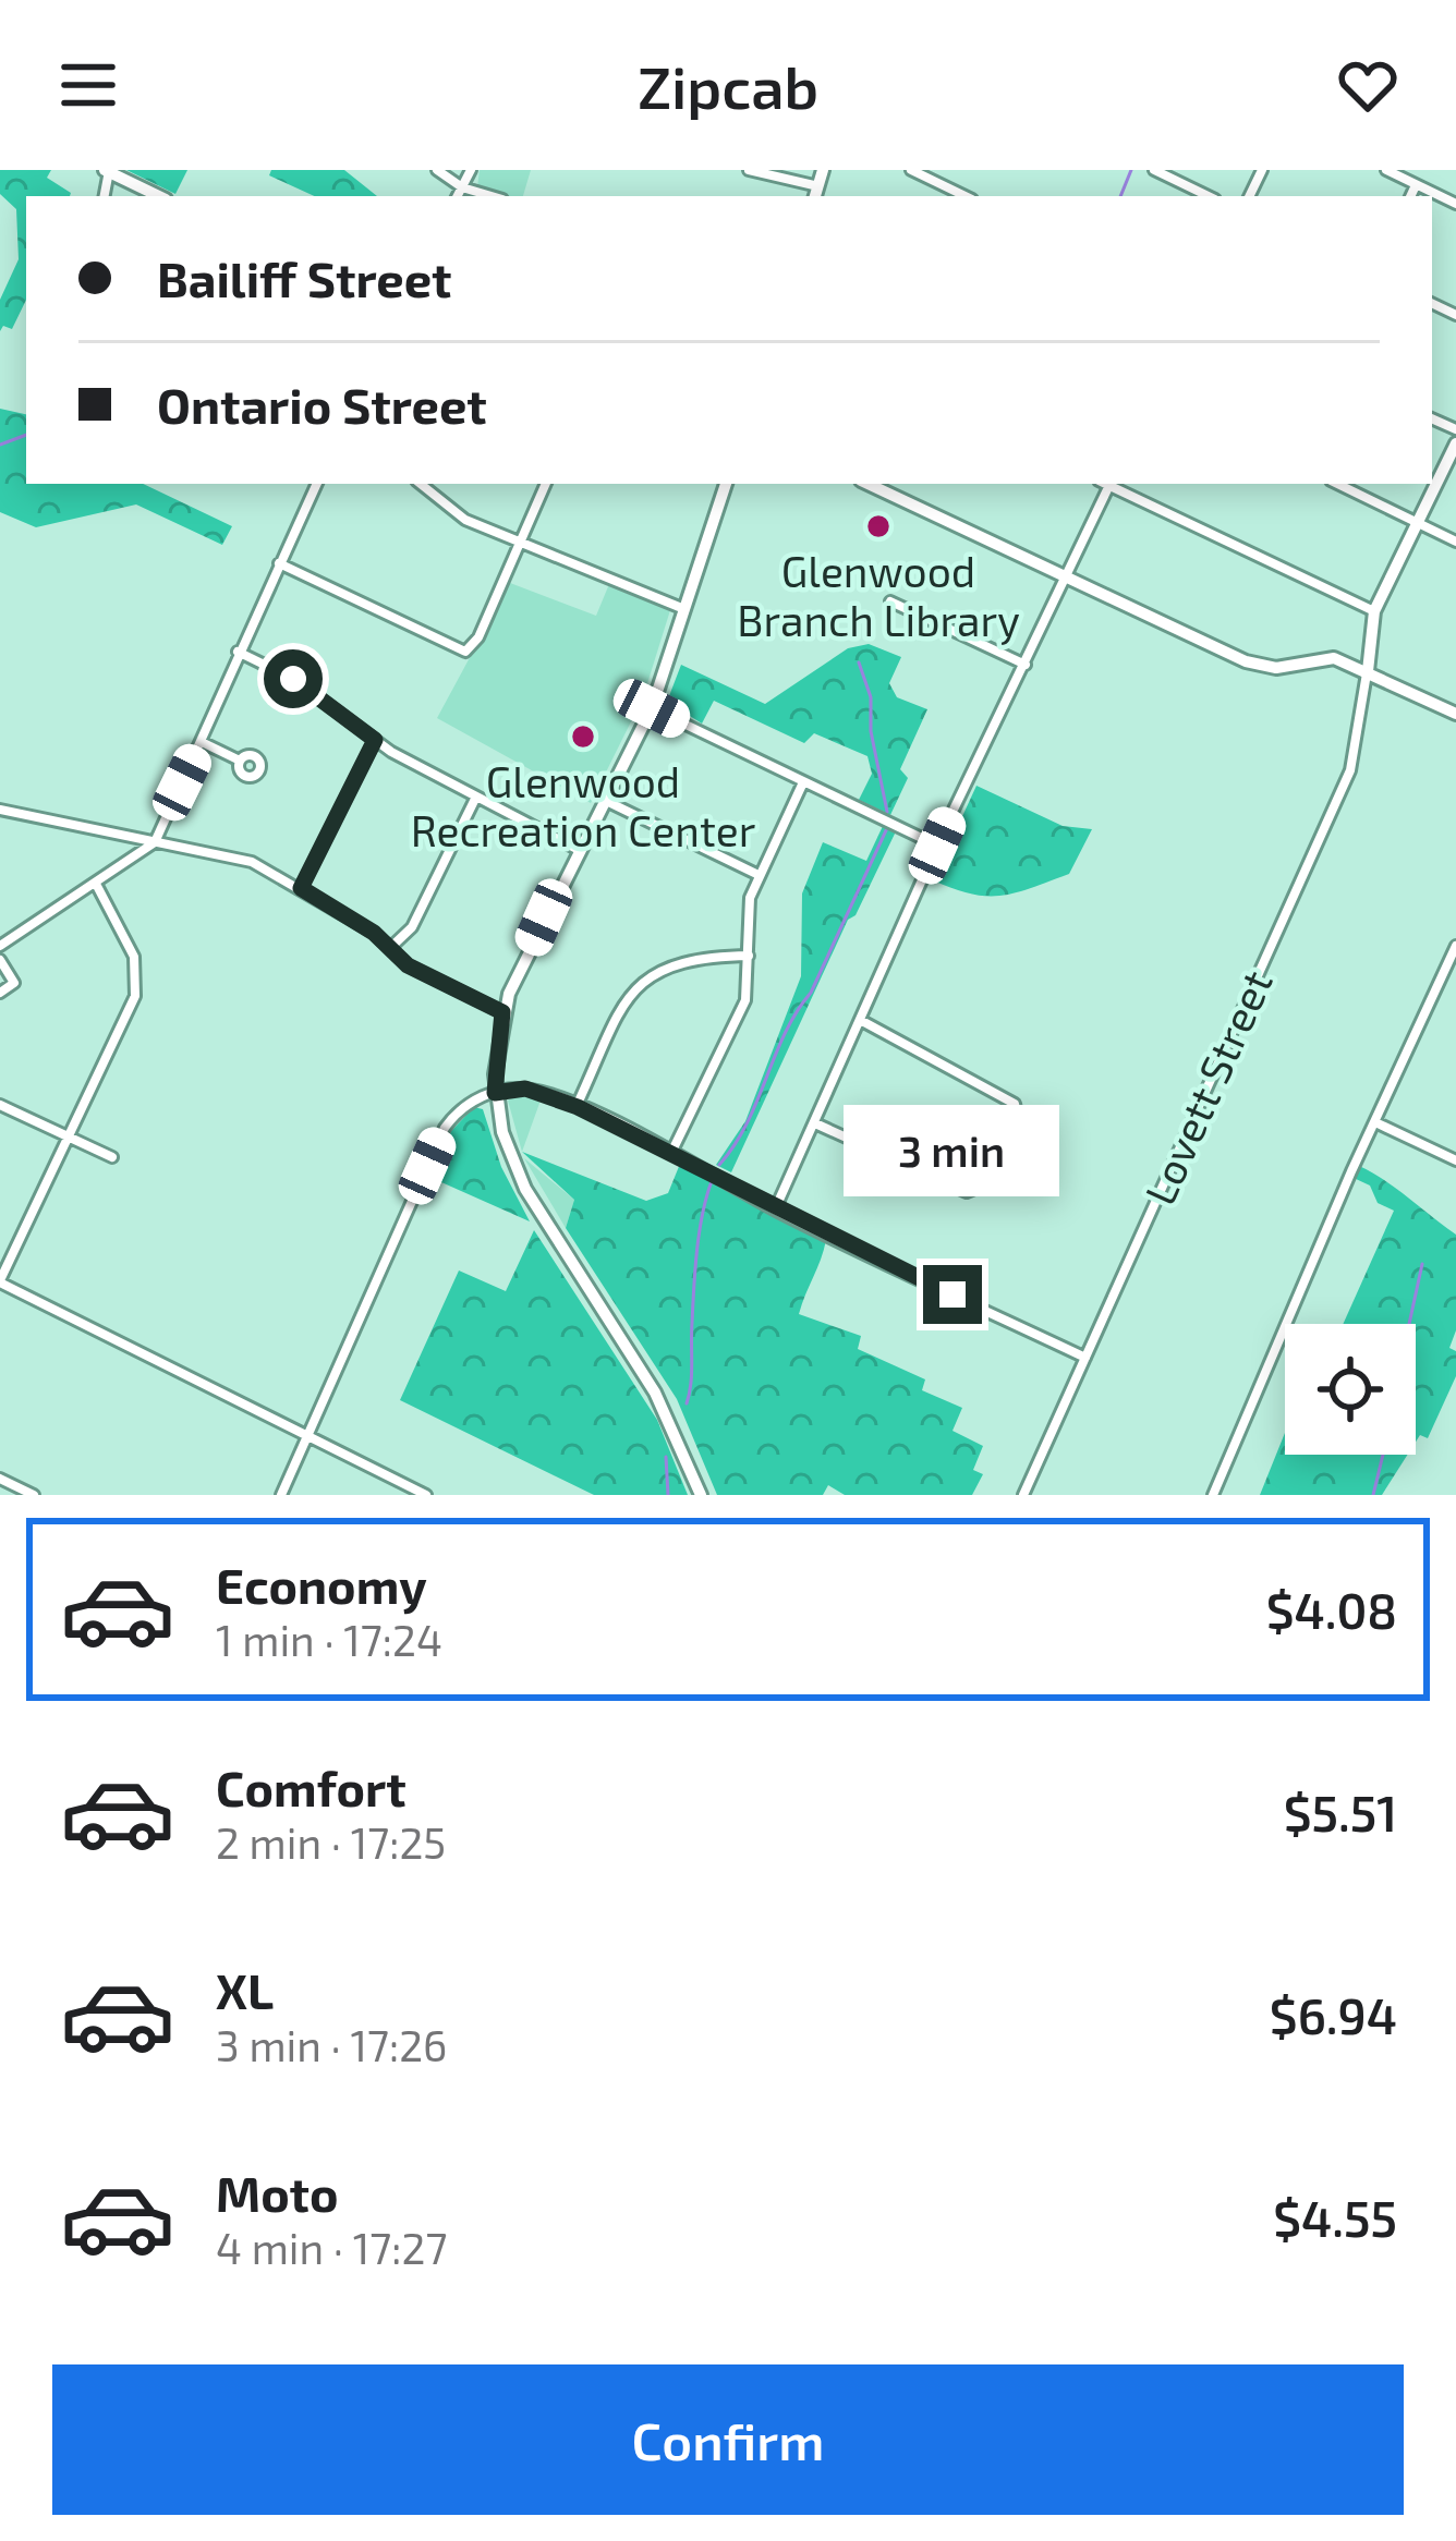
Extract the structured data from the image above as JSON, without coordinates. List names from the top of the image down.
{
  "streets": {
    "street": ["Lovett Street"]
  },
  "places": ["Glenwood Branch Library", "Glenwood Recreation Center"],
  "page": {
    "header": "Zipcab",
    "banner": ["Bailiff Street", "Ontario Street"],
    "bubble": "3 min",
    "list": [
      {
        "name": "Economy",
        "note": "1 min · 17:24",
        "value": "$4.08"
      },
      {
        "name": "Comfort",
        "note": "2 min · 17:25",
        "value": "$5.51"
      },
      {
        "name": "XL",
        "note": "3 min · 17:26",
        "value": "$6.94"
      },
      {
        "name": "Moto",
        "note": "4 min · 17:27",
        "value": "$4.55"
      }
    ],
    "buttons": "Confirm"
  }
}
